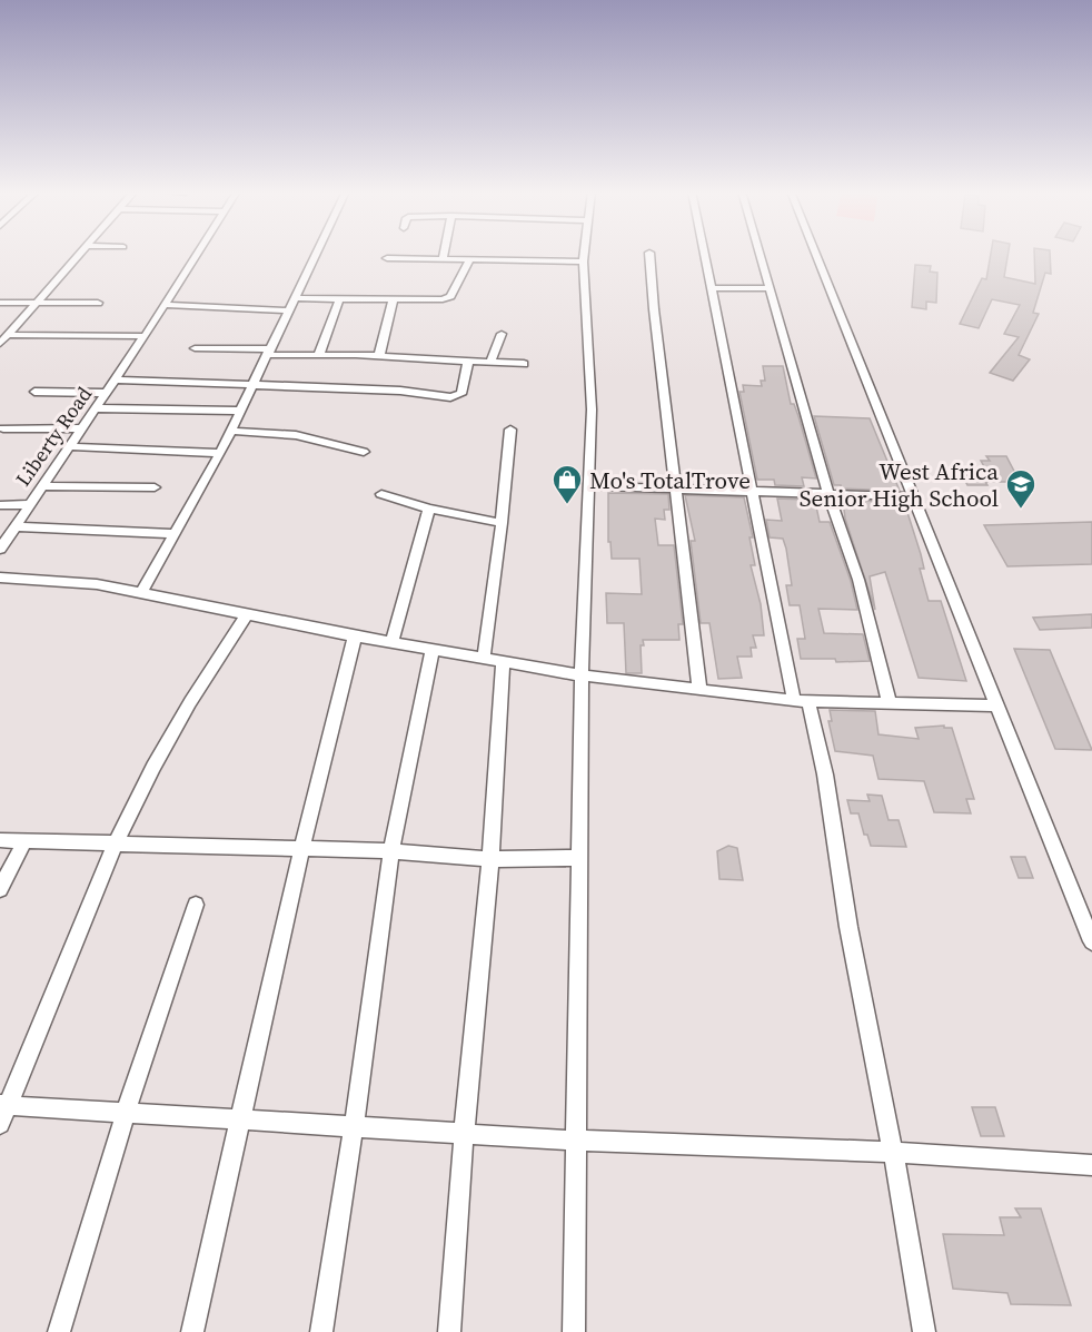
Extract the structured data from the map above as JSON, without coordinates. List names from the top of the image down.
{
  "streets": {
    "street": ["Liberty Road"]
  },
  "places": {
    "shop": ["Mo's TotalTrove"],
    "school or university": ["West Africa Senior High School"]
  }
}
